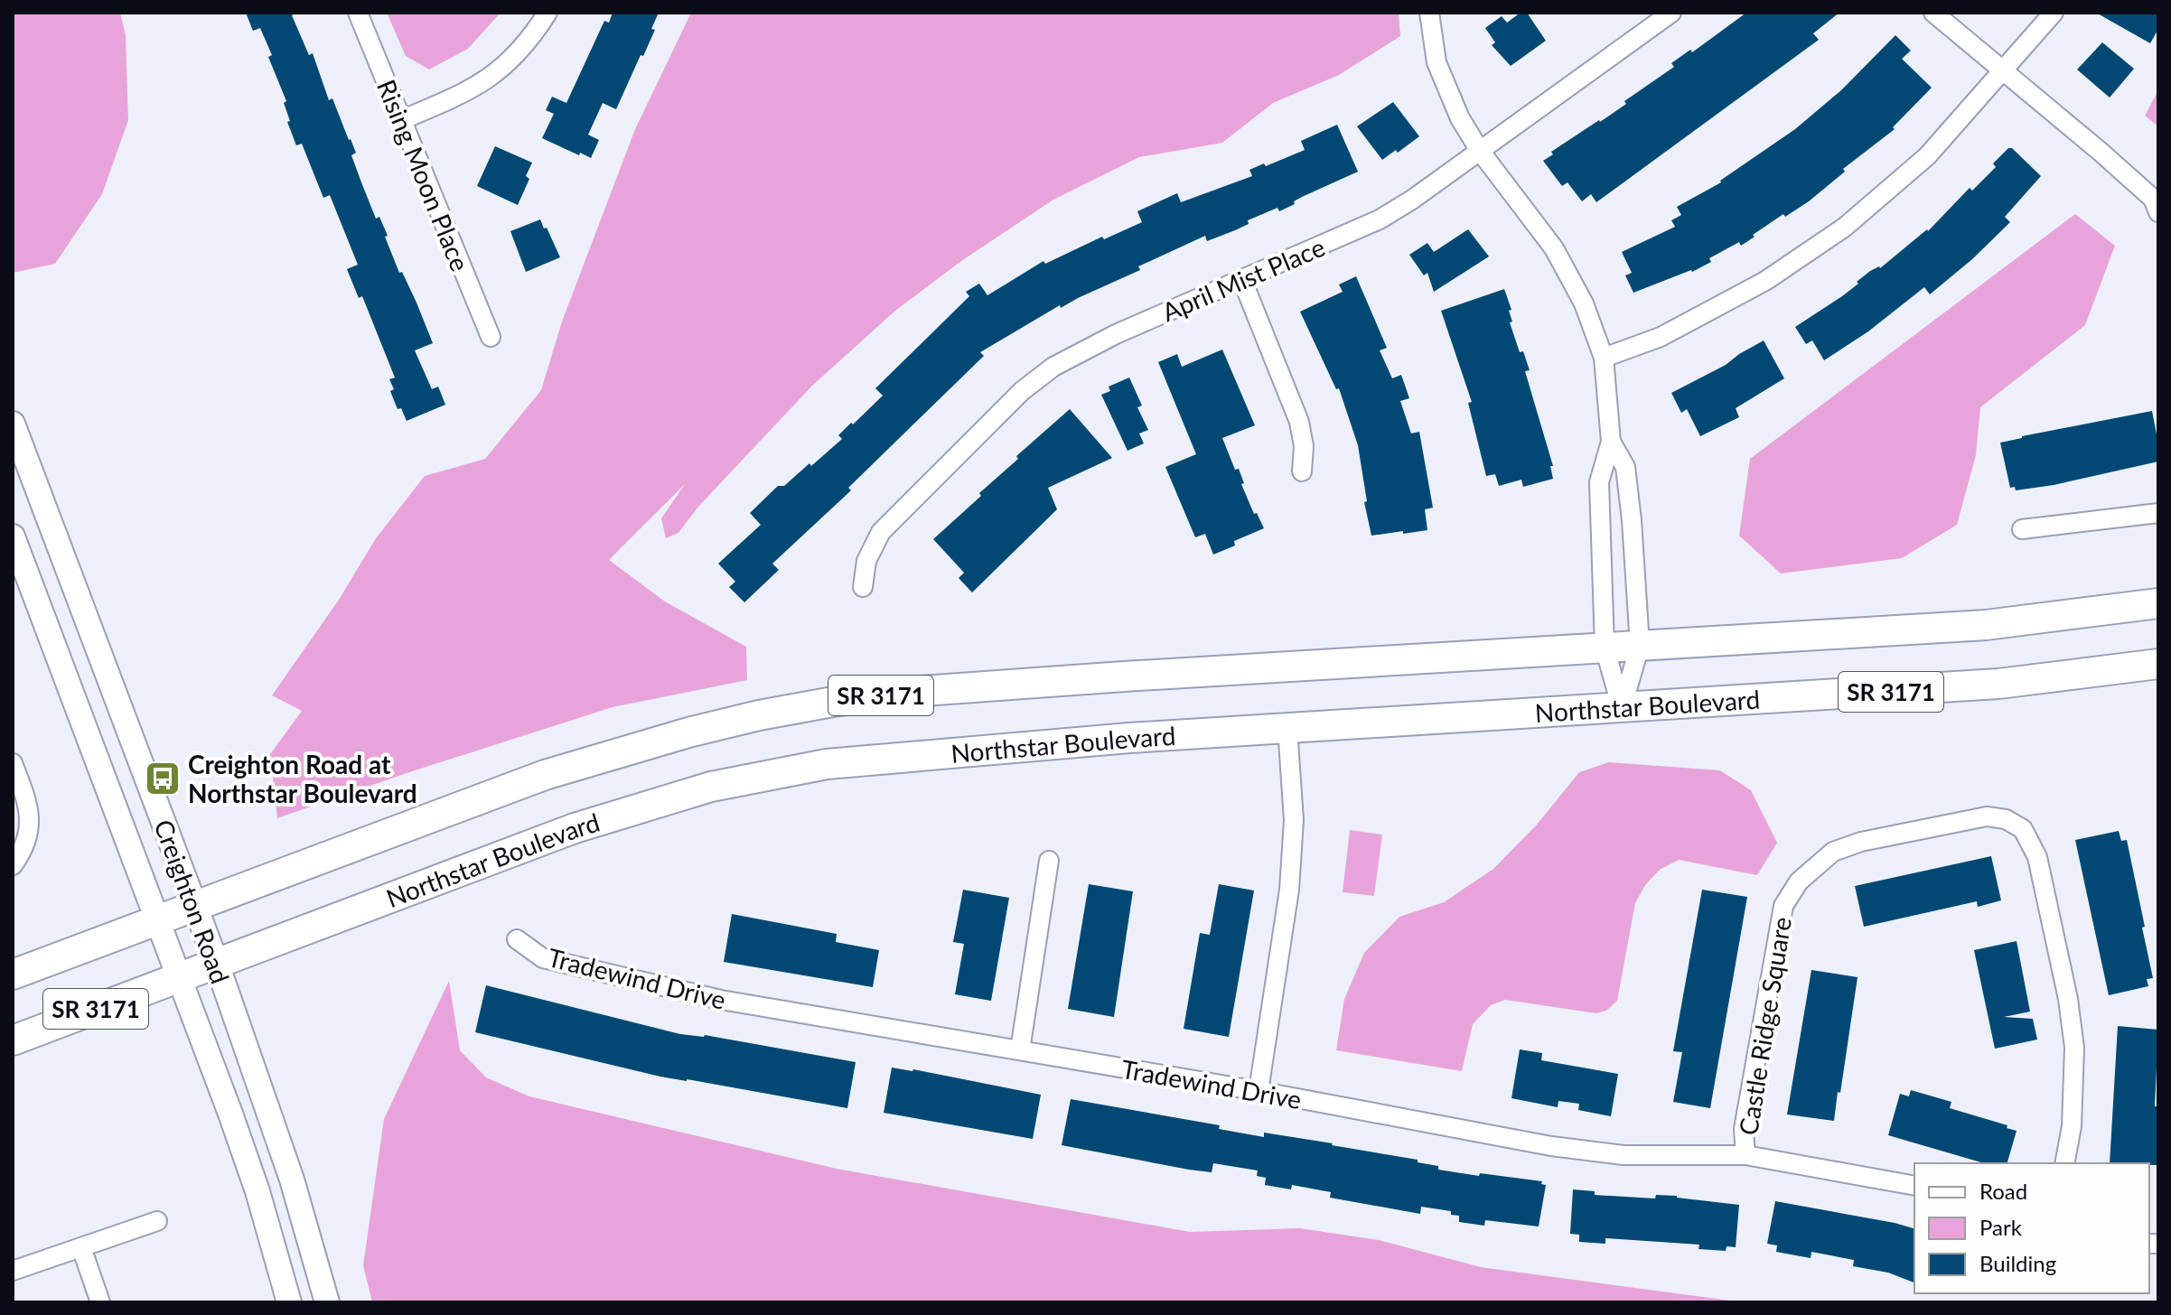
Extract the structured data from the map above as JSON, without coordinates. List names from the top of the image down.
{
  "streets": {
    "main road": ["SR 3171", "Northstar Boulevard"],
    "street": [
      "Rising Moon Place",
      "April Mist Place",
      "Creighton Road",
      "Tradewind Drive",
      "Castle Ridge Square"
    ]
  },
  "crossings": [
    ["SR 3171", "Creighton Road"],
    ["Northstar Boulevard", "Creighton Road"],
    ["Tradewind Drive", "Castle Ridge Square"]
  ],
  "places": {
    "bus stop": ["Creighton Road at Northstar Boulevard"]
  },
  "legend": ["Road", "Park", "Building"]
}
